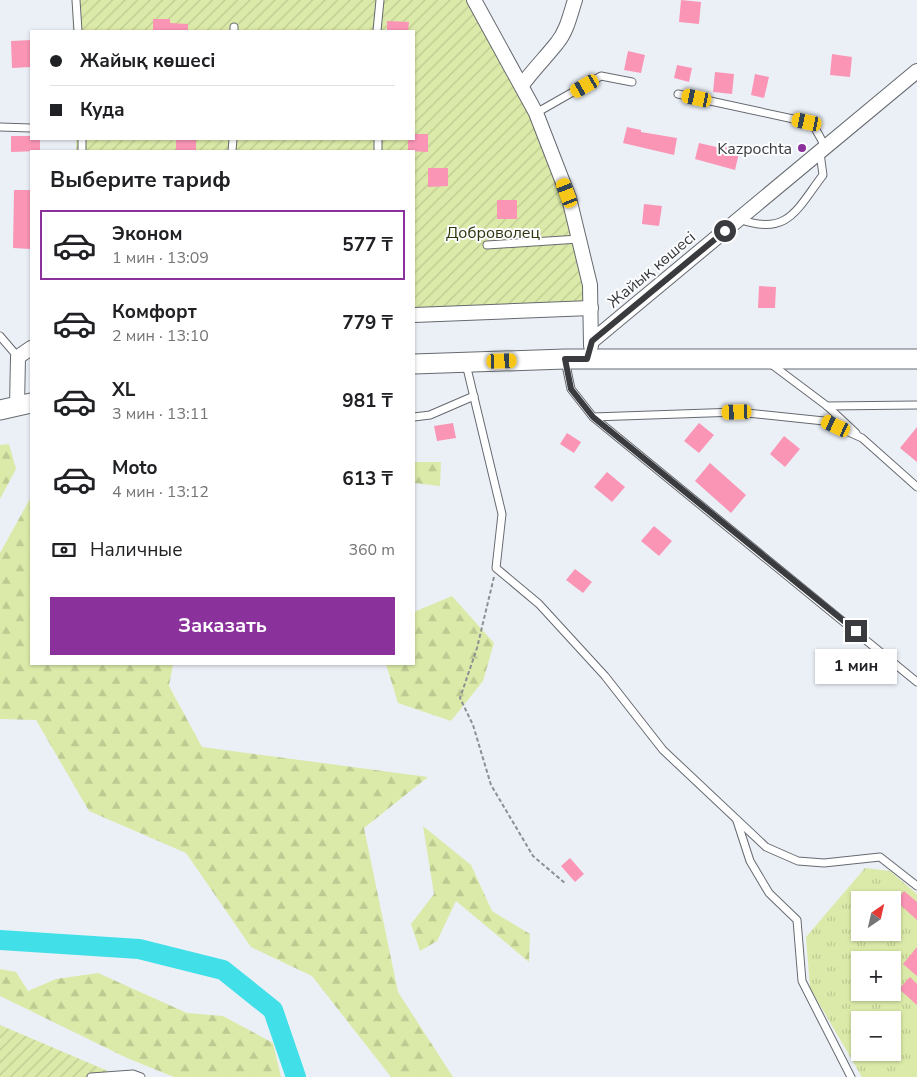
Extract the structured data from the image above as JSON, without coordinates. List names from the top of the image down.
{
  "streets": {
    "street": ["Жайық көшесі"]
  },
  "parks": ["Доброволец"],
  "places": ["Kazpochta"],
  "north": "top right",
  "page": {
    "banner": ["Жайық көшесі", "Куда"],
    "heading": "Выберите тариф",
    "list": [
      {
        "name": "Эконом",
        "note": "1 мин · 13:09",
        "value": "577 ₸"
      },
      {
        "name": "Комфорт",
        "note": "2 мин · 13:10",
        "value": "779 ₸"
      },
      {
        "name": "XL",
        "note": "3 мин · 13:11",
        "value": "981 ₸"
      },
      {
        "name": "Moto",
        "note": "4 мин · 13:12",
        "value": "613 ₸"
      }
    ],
    "pay": ["Наличные", "360 m"],
    "buttons": "Заказать",
    "bubble": "1 мин",
    "map_buttons": ["+", "−"]
  }
}
